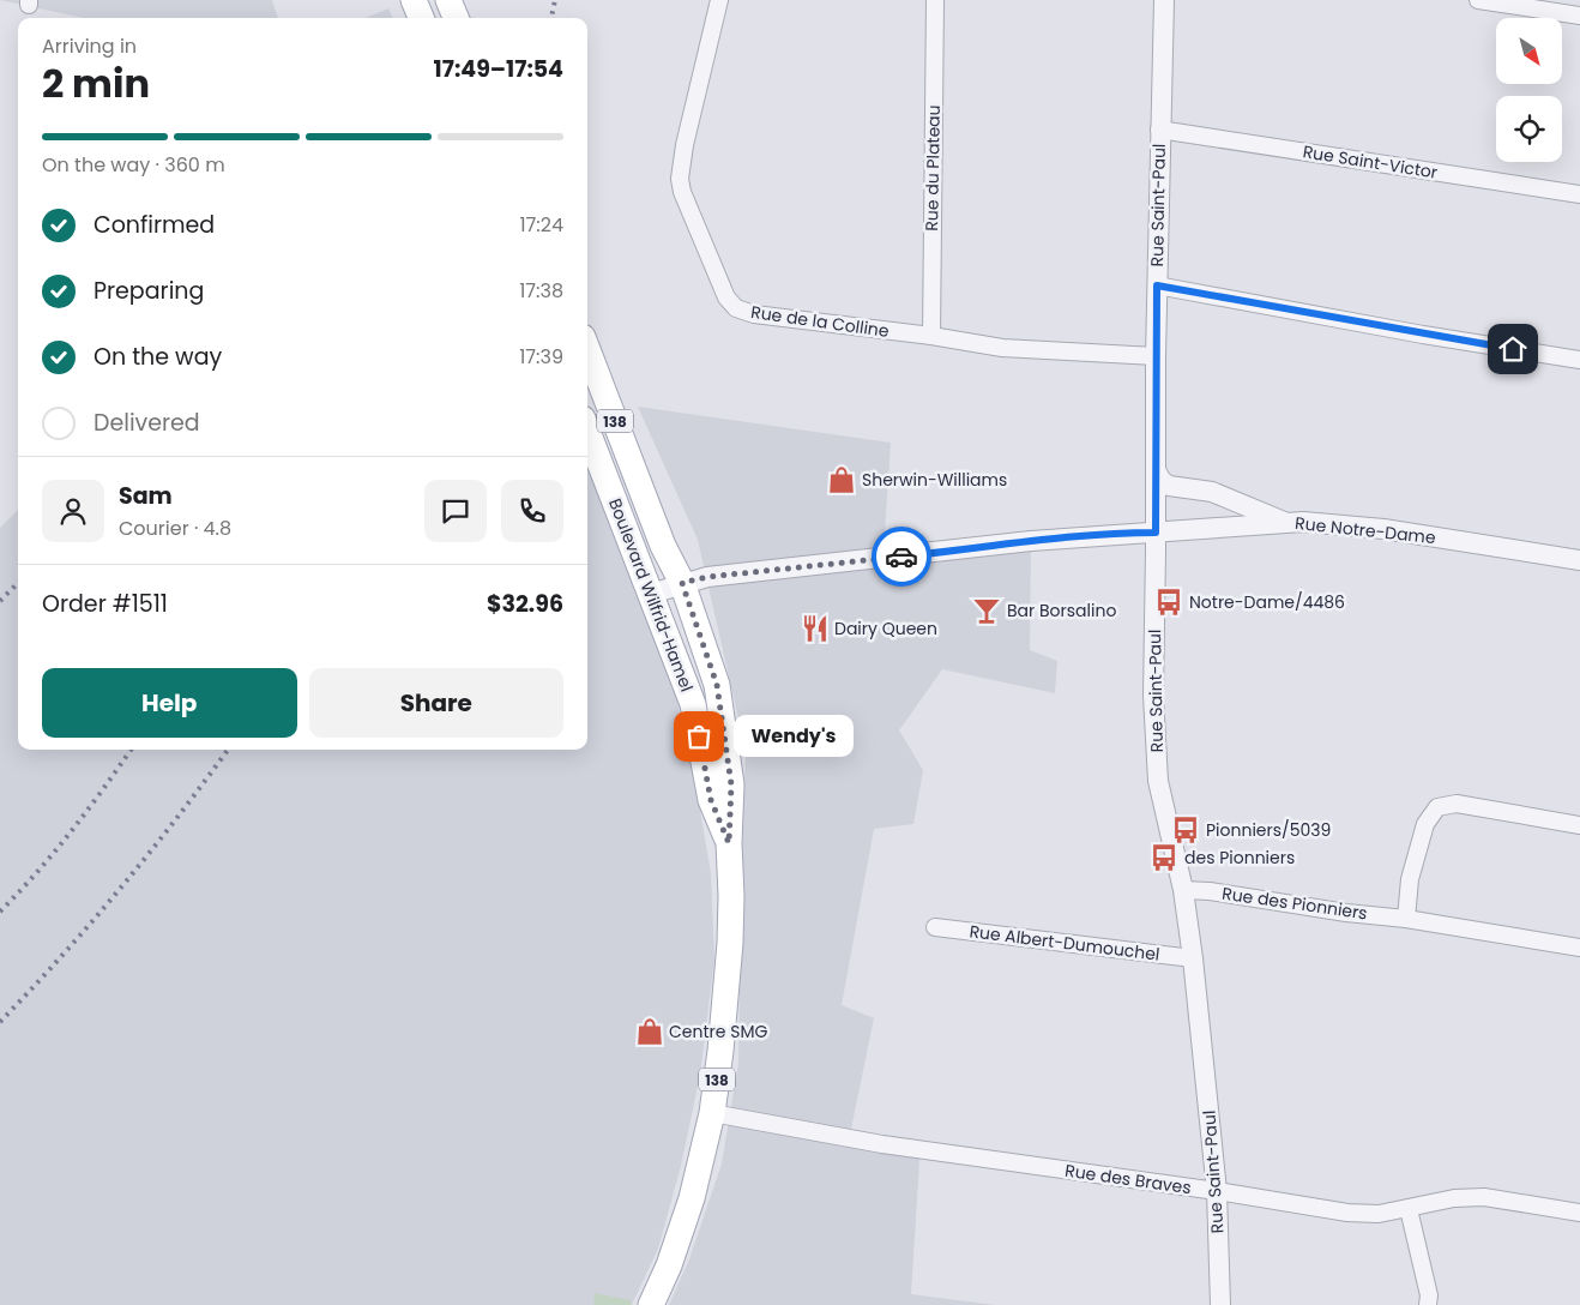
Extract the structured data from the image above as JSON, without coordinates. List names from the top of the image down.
{
  "streets": {
    "main road": ["138", "Boulevard Wilfrid-Hamel"],
    "street": [
      "Rue Saint-Victor",
      "Rue du Plateau",
      "Rue Saint-Paul",
      "Rue de la Colline",
      "Rue Notre-Dame",
      "Rue des Pionniers",
      "Rue Albert-Dumouchel",
      "Rue des Braves"
    ]
  },
  "crossings": [
    ["Rue Saint-Victor", "Rue Saint-Paul"],
    ["Rue du Plateau", "Rue de la Colline"],
    ["Rue Saint-Paul", "Rue de la Colline"],
    ["Rue Saint-Paul", "Rue Notre-Dame"],
    ["Rue Saint-Paul", "Rue des Pionniers"],
    ["Rue Saint-Paul", "Rue Albert-Dumouchel"],
    ["Rue Saint-Paul", "Rue des Braves"],
    ["Rue Notre-Dame", "Boulevard Wilfrid-Hamel"],
    ["Boulevard Wilfrid-Hamel", "Rue des Braves"]
  ],
  "places": {
    "shop": ["Sherwin-Williams", "Centre SMG"],
    "bus stop": ["Notre-Dame/4486", "Pionniers/5039", "des Pionniers"],
    "bar": ["Bar Borsalino"],
    "restaurant": ["Dairy Queen"],
    "other": ["Wendy's"]
  },
  "north": "bottom right",
  "page": {
    "heading": ["2 min", "Arriving in", "17:49–17:54"],
    "panel": [
      "Sam",
      "Courier · 4.8",
      "Order #1511",
      "$32.96"
    ],
    "bar": "On the way · 360 m",
    "list": [
      ["Confirmed", "17:24"],
      ["Preparing", "17:38"],
      ["On the way", "17:39"],
      "Delivered"
    ],
    "buttons": ["Help", "Share"],
    "bubble": "Wendy's"
  }
}
